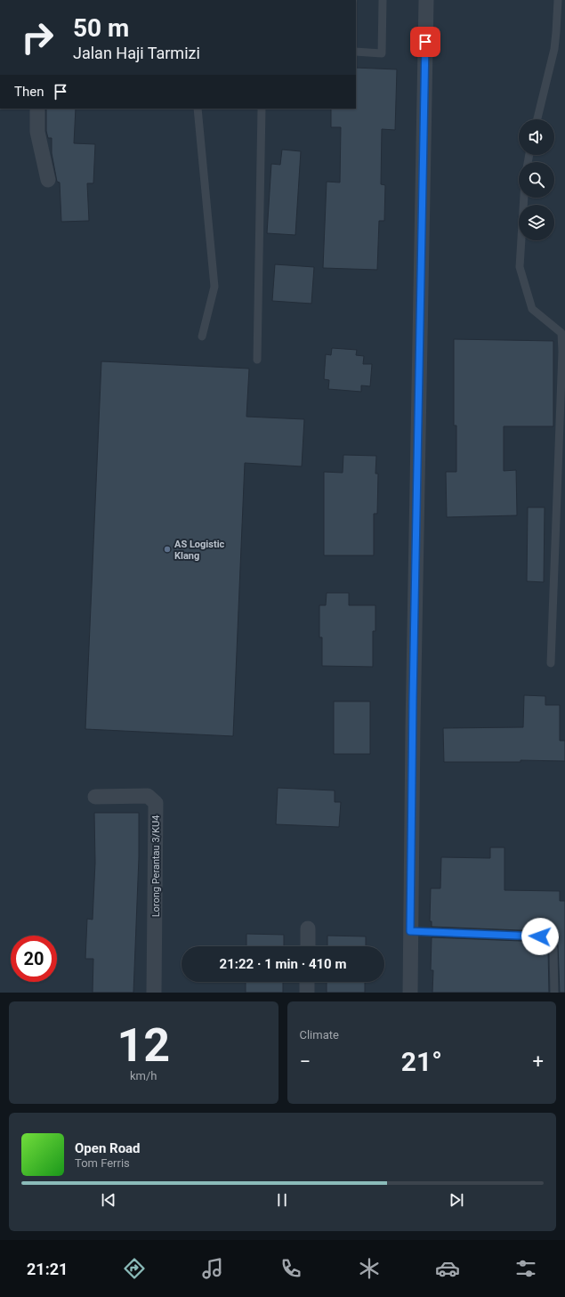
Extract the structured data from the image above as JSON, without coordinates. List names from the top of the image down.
{
  "streets": {
    "street": ["Lorong Perantau 3/KU4"]
  },
  "places": ["AS Logistic Klang"],
  "page": {
    "turn": ["50 m", "Jalan Haji Tarmizi"],
    "then": "Then",
    "limit": "20",
    "trip": "21:22 · 1 min · 410 m",
    "tile": [
      ["12", "km/h"],
      "Climate"
    ],
    "heat": ["−", "21°", "+"],
    "song": ["Open Road", "Tom Ferris"],
    "tabs": "21:21"
  }
}
